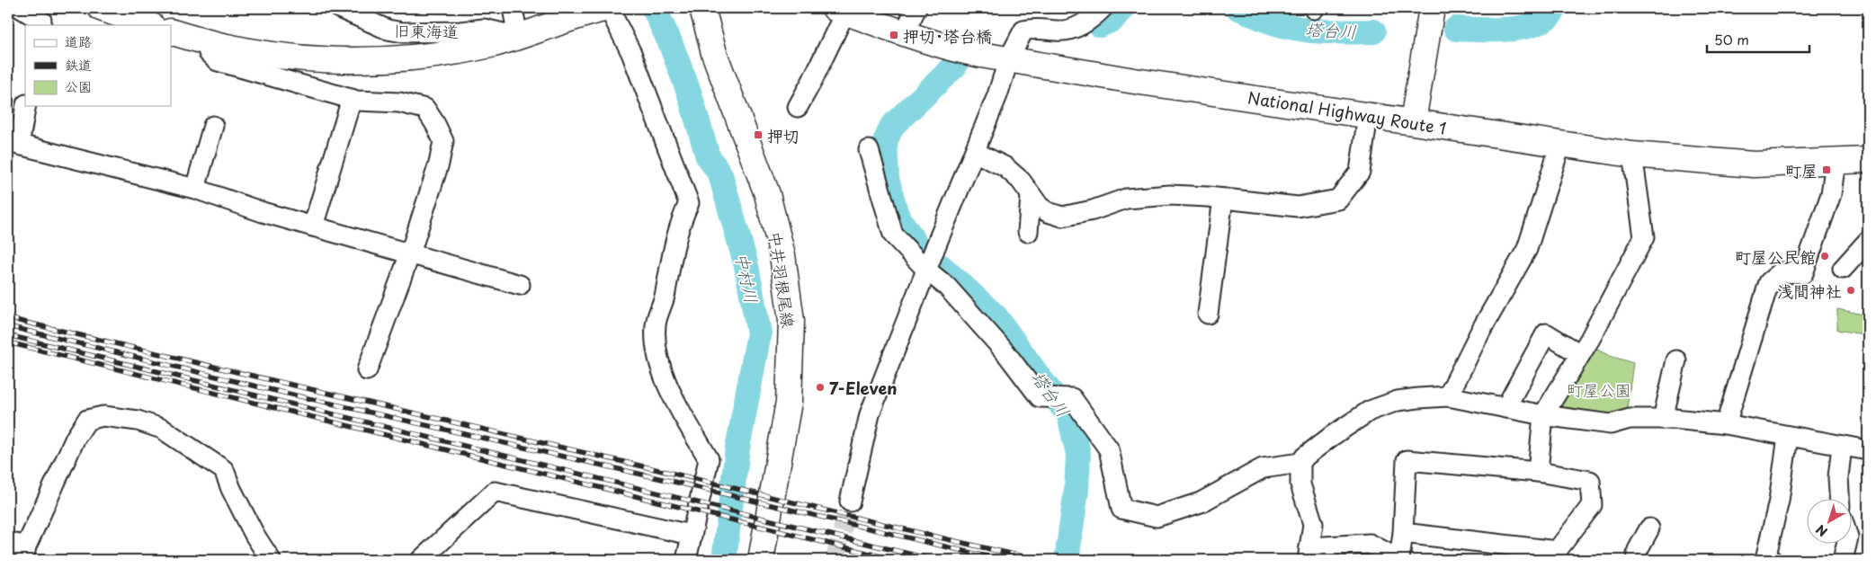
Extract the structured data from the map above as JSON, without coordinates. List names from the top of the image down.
{
  "streets": {
    "main road": ["National Highway Route 1", "中井羽根尾線"],
    "street": ["旧東海道"]
  },
  "water": ["塔台川", "中村川"],
  "parks": ["町屋公園"],
  "places": {
    "transit": ["押切･塔台橋", "押切", "町屋"],
    "other": ["町屋公民館", "浅間神社", "7-Eleven"]
  },
  "legend": ["道路", "鉄道", "公園"],
  "scale_bar": "50 m",
  "north": "bottom left"
}
